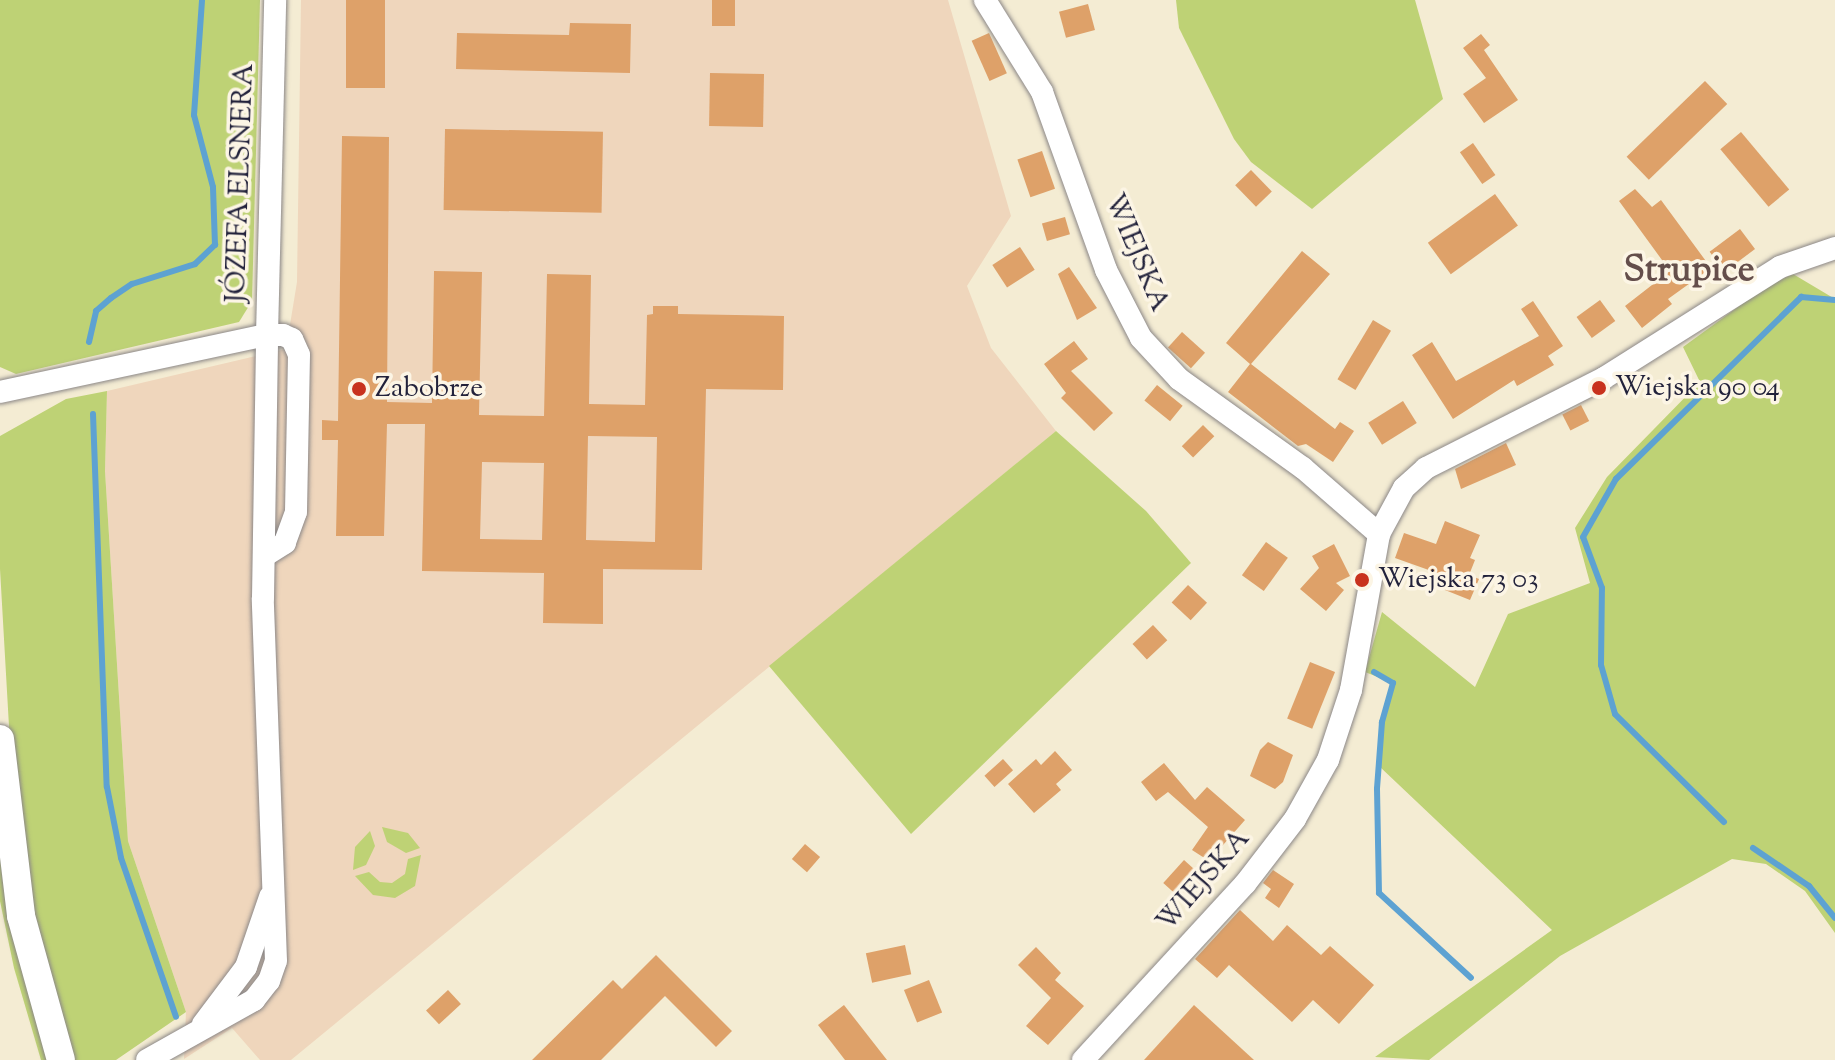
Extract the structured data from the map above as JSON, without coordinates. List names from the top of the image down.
{
  "streets": {
    "street": ["JÓZEFA ELSNERA", "WIEJSKA"]
  },
  "districts": ["Strupice"],
  "places": ["Wiejska 90 04", "Zabobrze", "Wiejska 73 03"]
}
